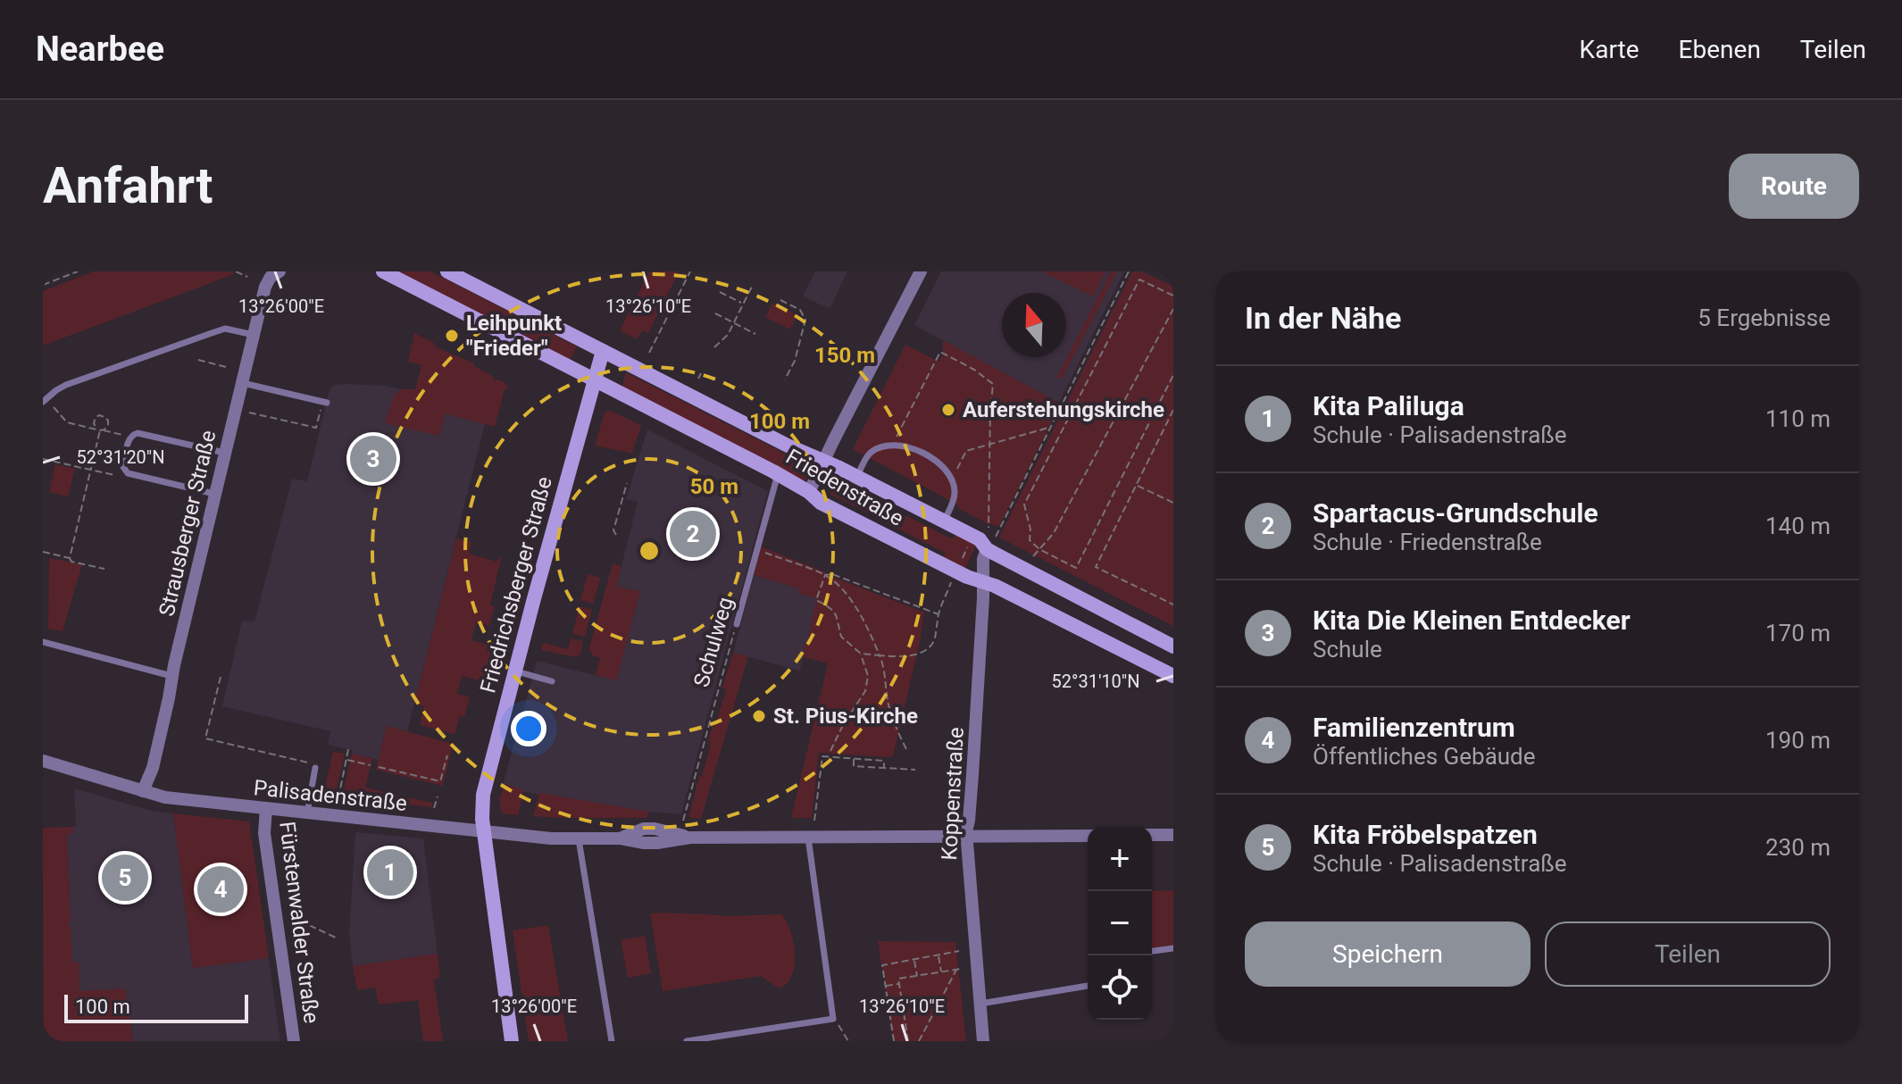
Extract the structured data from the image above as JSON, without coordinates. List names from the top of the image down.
{
  "streets": {
    "street": [
      "Friedenstraße",
      "Strausberger Straße",
      "Friedrichsberger Straße",
      "Koppenstraße",
      "Palisadenstraße",
      "Fürstenwalder Straße"
    ],
    "lane": ["Schulweg"]
  },
  "crossings": [
    ["Friedenstraße", "Friedrichsberger Straße"],
    ["Friedenstraße", "Schulweg"],
    ["Friedenstraße", "Koppenstraße"],
    ["Strausberger Straße", "Palisadenstraße"],
    ["Friedrichsberger Straße", "Palisadenstraße"],
    ["Koppenstraße", "Palisadenstraße"],
    ["Palisadenstraße", "Fürstenwalder Straße"]
  ],
  "places": ["Leihpunkt \"Frieder\"", "Auferstehungskirche", "St. Pius-Kirche"],
  "scale_bar": "100 m",
  "north": "top",
  "page": {
    "header": "Nearbee",
    "nav": ["Karte", "Ebenen", "Teilen"],
    "buttons": [
      "Route",
      ["Speichern", "Teilen"]
    ],
    "title": "Anfahrt",
    "heading": ["In der Nähe", "5 Ergebnisse"],
    "list": [
      {
        "mark": "1",
        "name": "Kita Paliluga",
        "note": "Schule · Palisadenstraße",
        "value": "110 m"
      },
      {
        "mark": "2",
        "name": "Spartacus-Grundschule",
        "note": "Schule · Friedenstraße",
        "value": "140 m"
      },
      {
        "mark": "3",
        "name": "Kita Die Kleinen Entdecker",
        "note": "Schule",
        "value": "170 m"
      },
      {
        "mark": "4",
        "name": "Familienzentrum",
        "note": "Öffentliches Gebäude",
        "value": "190 m"
      },
      {
        "mark": "5",
        "name": "Kita Fröbelspatzen",
        "note": "Schule · Palisadenstraße",
        "value": "230 m"
      }
    ],
    "pins": [
      "3",
      "2",
      "1",
      "5",
      "4"
    ],
    "map_buttons": ["+", "−"],
    "scale": "100 m"
  },
  "coordinates": [
    "13°26'00\"E",
    "13°26'10\"E",
    "52°31'20\"N",
    "52°31'10\"N"
  ],
  "rings": ["150 m", "100 m", "50 m"]
}
